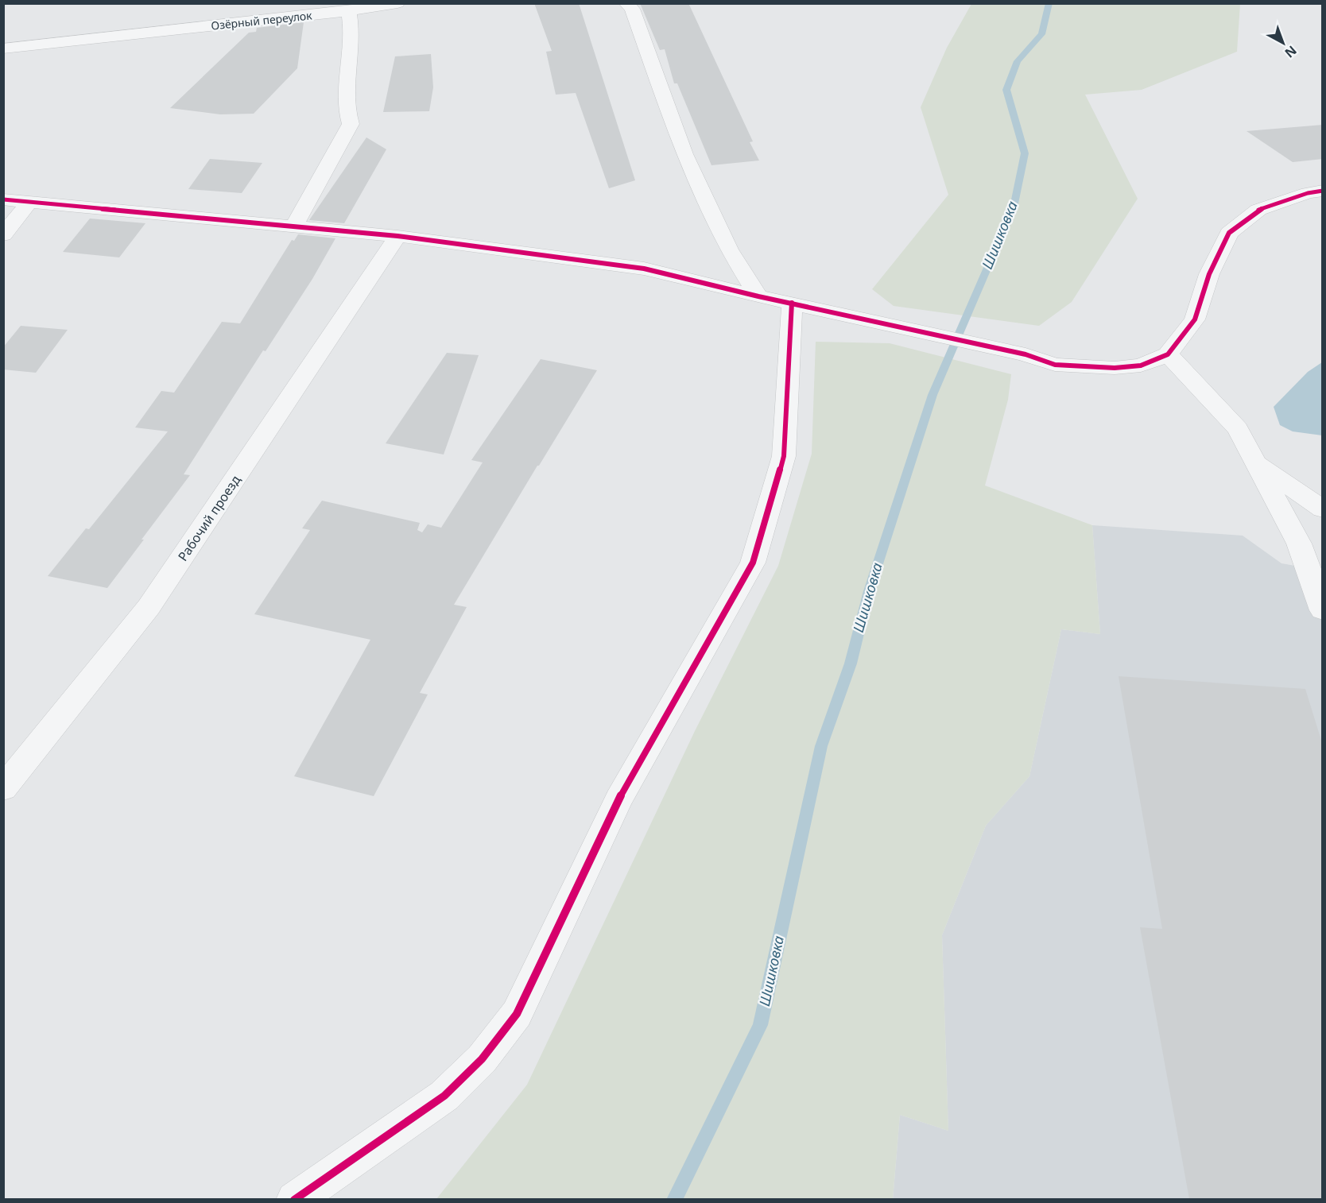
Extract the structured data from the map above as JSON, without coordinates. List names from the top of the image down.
{
  "streets": {
    "street": ["Озёрный переулок", "Рабочий проезд"]
  },
  "water": ["Шишковка"],
  "north": "bottom right"
}
